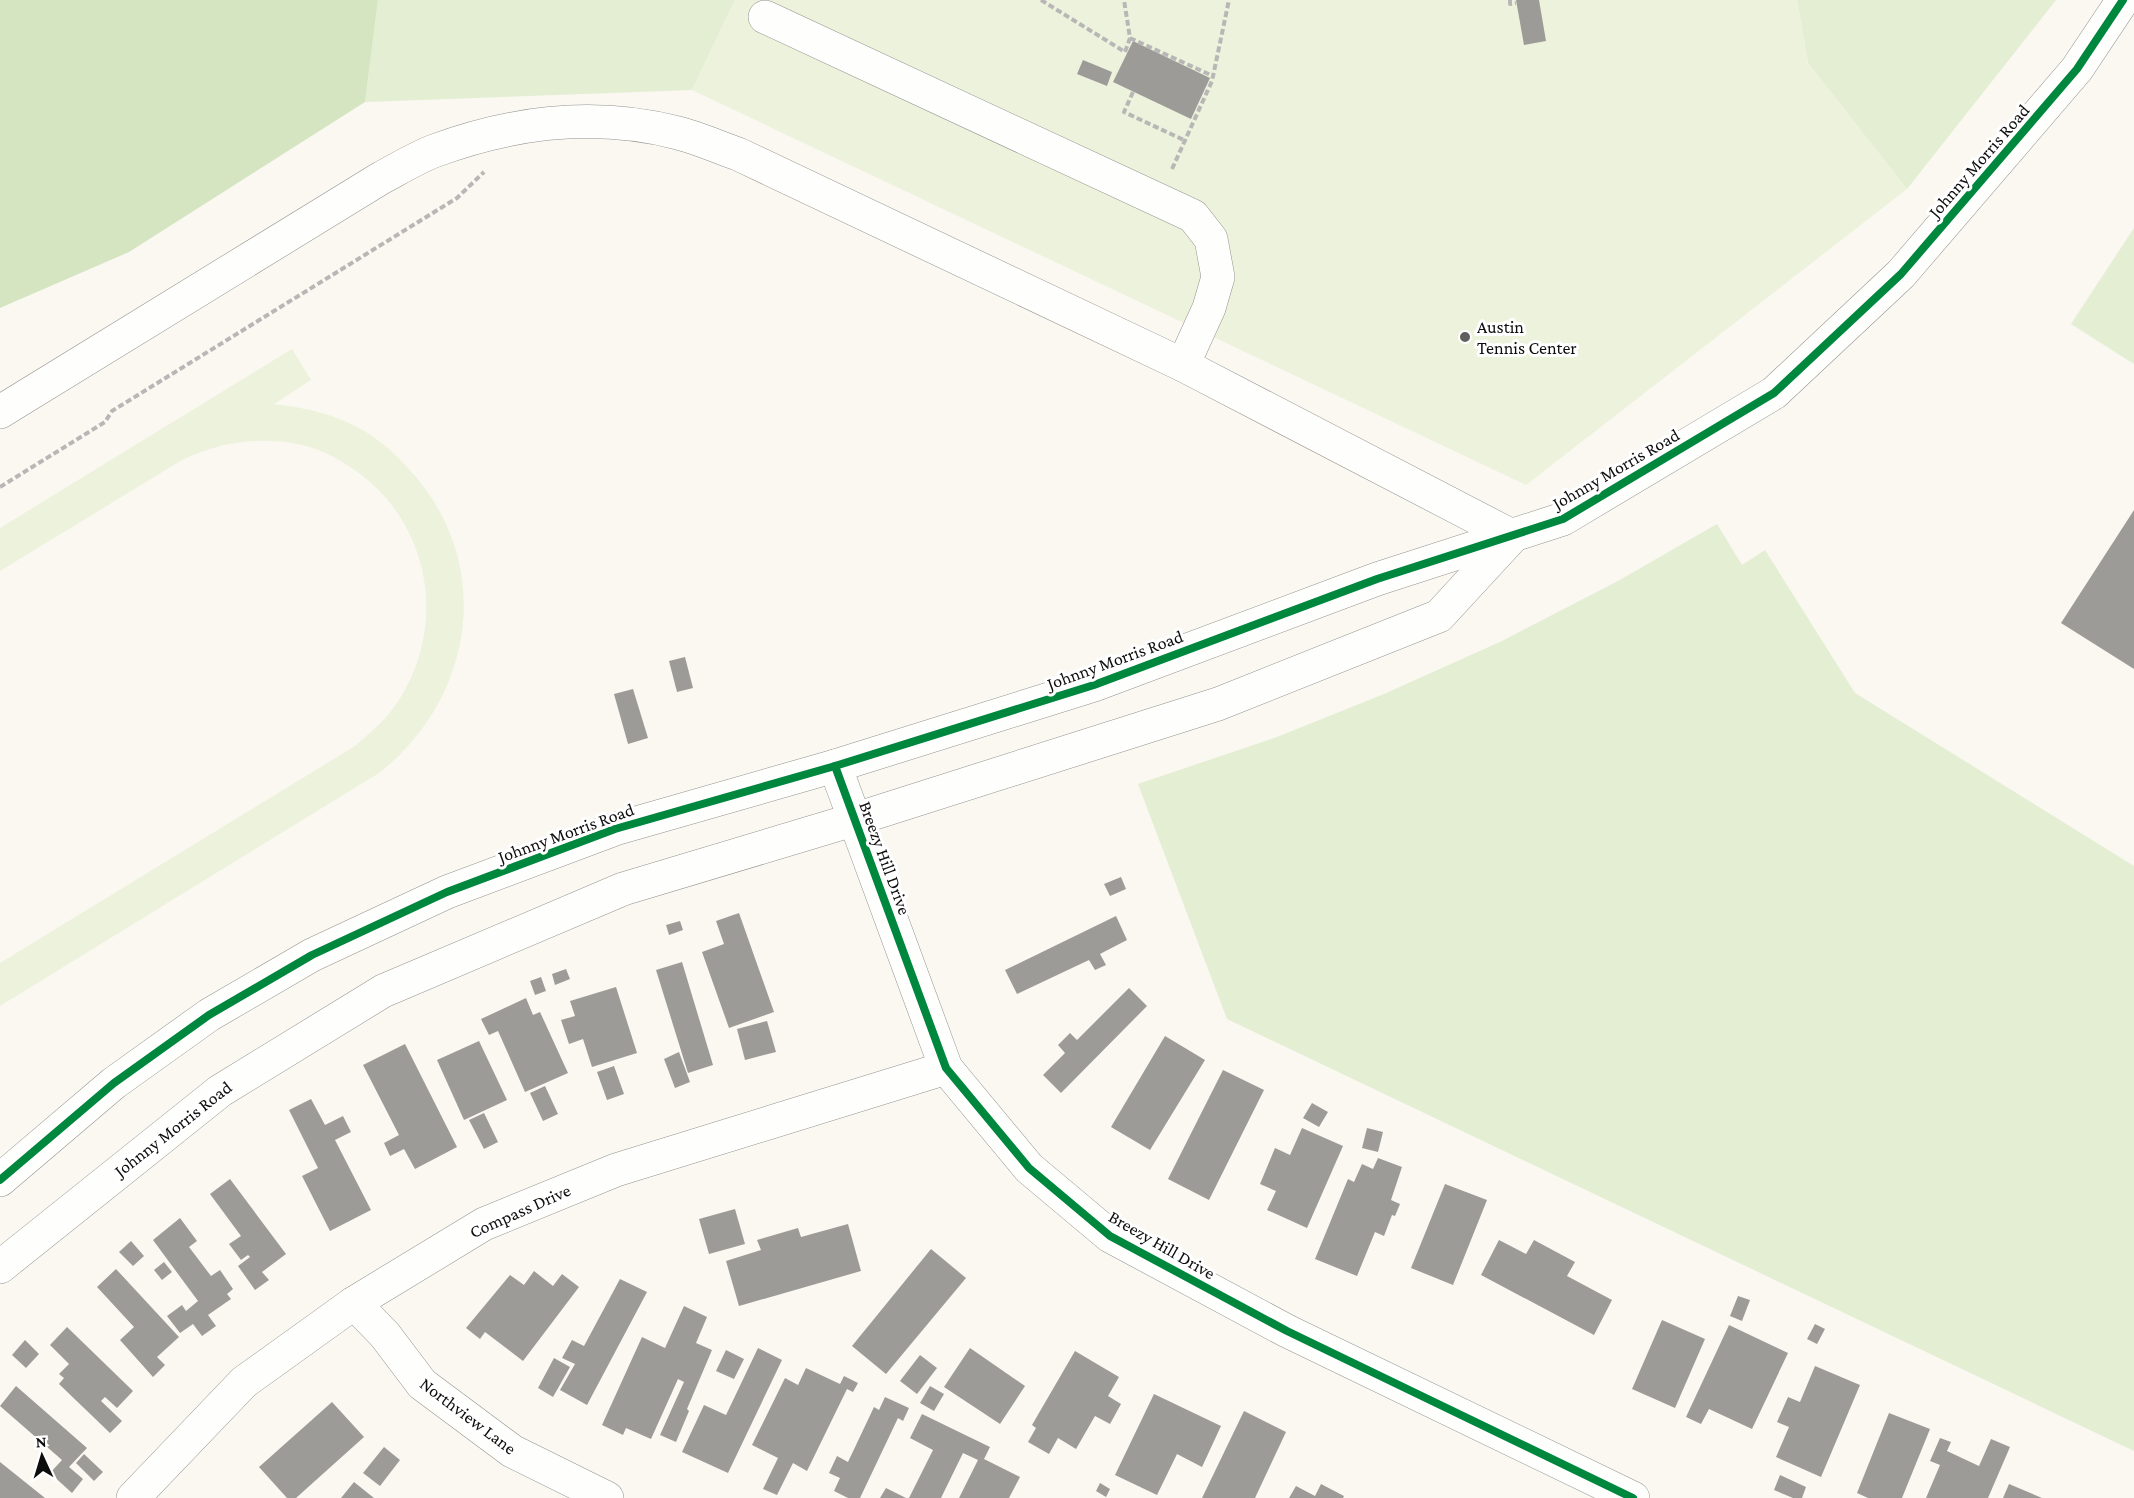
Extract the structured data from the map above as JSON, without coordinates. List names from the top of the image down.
{
  "streets": {
    "street": [
      "Johnny Morris Road",
      "Breezy Hill Drive",
      "Compass Drive",
      "Northview Lane"
    ]
  },
  "crossings": [
    ["Johnny Morris Road", "Breezy Hill Drive"],
    ["Breezy Hill Drive", "Compass Drive"],
    ["Compass Drive", "Northview Lane"]
  ],
  "places": ["Austin Tennis Center"],
  "north": "top"
}
